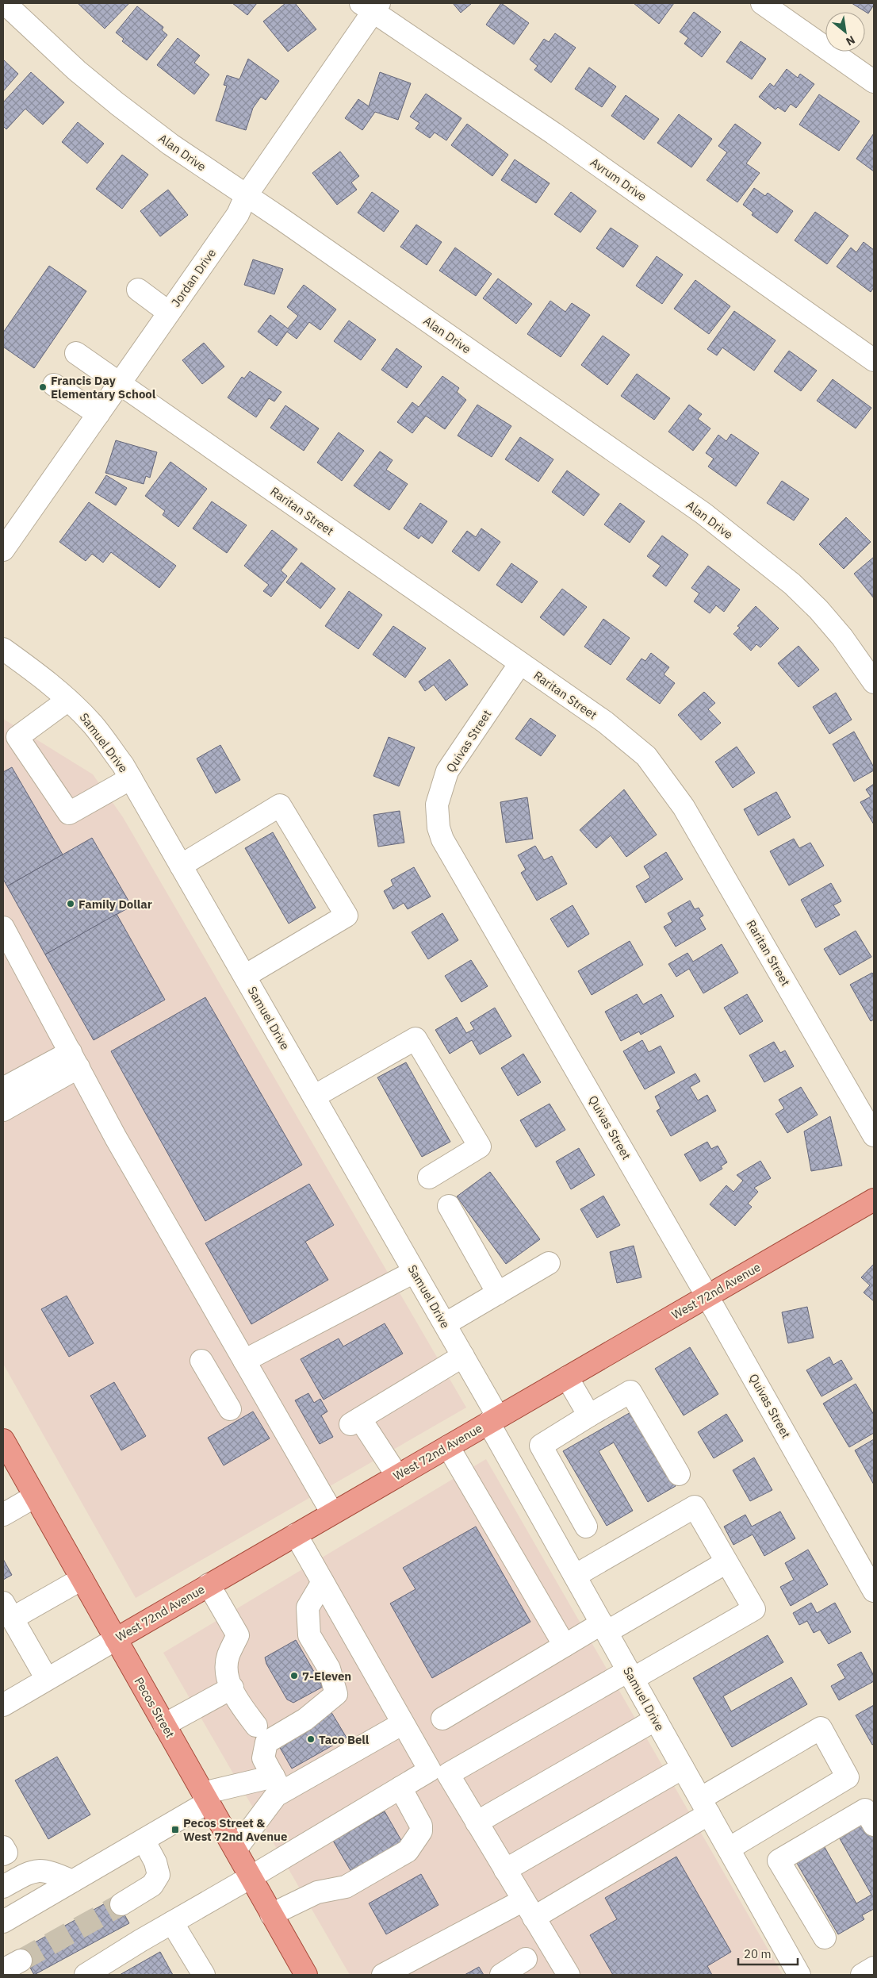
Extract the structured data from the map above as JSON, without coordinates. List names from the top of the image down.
{
  "streets": {
    "main road": ["West 72nd Avenue", "Pecos Street"],
    "street": [
      "Alan Drive",
      "Avrum Drive",
      "Jordan Drive",
      "Raritan Street",
      "Quivas Street",
      "Samuel Drive"
    ]
  },
  "crossings": [
    ["Alan Drive", "Jordan Drive"],
    ["Avrum Drive", "Jordan Drive"],
    ["Jordan Drive", "Raritan Street"],
    ["Raritan Street", "Quivas Street"],
    ["Quivas Street", "West 72nd Avenue"],
    ["Samuel Drive", "West 72nd Avenue"],
    ["West 72nd Avenue", "Pecos Street"]
  ],
  "places": {
    "other": [
      "Francis Day Elementary School",
      "Family Dollar",
      "7-Eleven",
      "Taco Bell"
    ],
    "transit": ["Pecos Street & West 72nd Avenue"]
  },
  "scale_bar": "20 m",
  "north": "bottom right"
}
